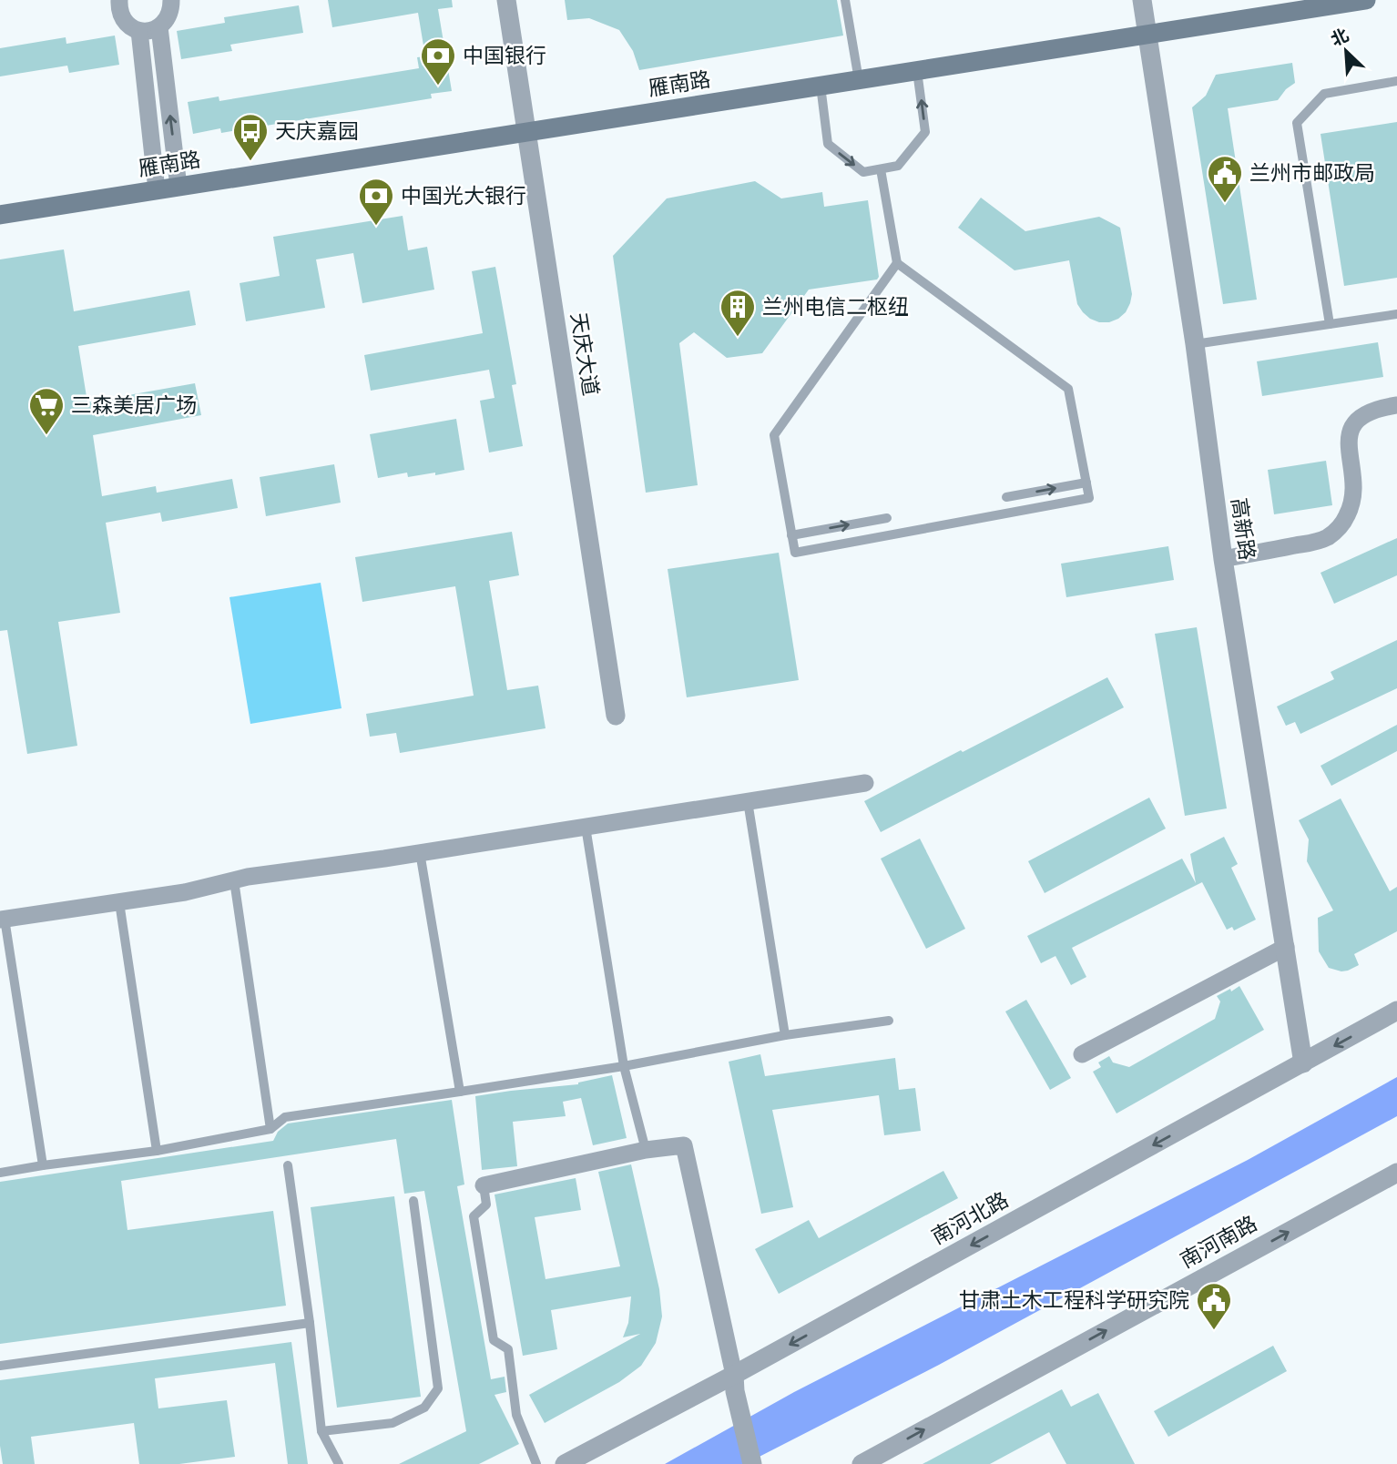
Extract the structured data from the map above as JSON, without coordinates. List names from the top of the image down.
{
  "streets": {
    "main road": ["雁南路"],
    "street": [
      "天庆大道",
      "高新路",
      "南河北路",
      "南河南路"
    ]
  },
  "crossings": [
    ["雁南路", "天庆大道"],
    ["雁南路", "高新路"],
    ["高新路", "南河北路"]
  ],
  "one_way": ["南河南路"],
  "places": {
    "bank": ["中国银行", "中国光大银行"],
    "bus stop": ["天庆嘉园"],
    "public building": ["兰州市邮政局", "甘肃土木工程科学研究院"],
    "building": ["兰州电信二枢纽"],
    "supermarket": ["三森美居广场"]
  },
  "north": "top left"
}
